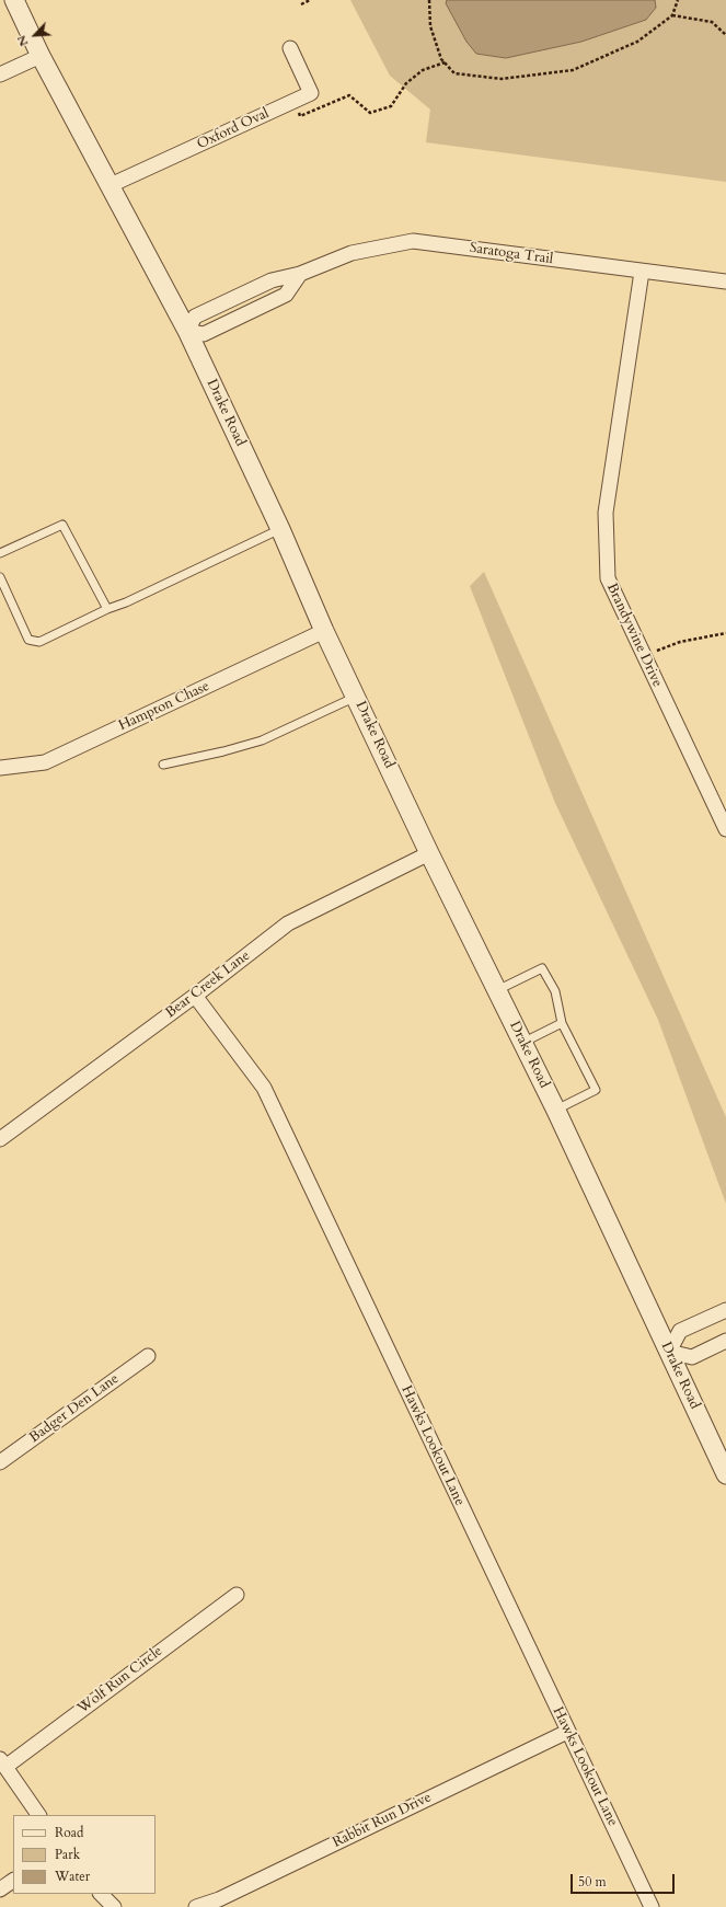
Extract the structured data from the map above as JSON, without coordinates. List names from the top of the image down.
{
  "streets": {
    "street": [
      "Oxford Oval",
      "Saratoga Trail",
      "Drake Road",
      "Brandywine Drive",
      "Hampton Chase",
      "Bear Creek Lane",
      "Badger Den Lane",
      "Hawks Lookout Lane",
      "Wolf Run Circle",
      "Rabbit Run Drive"
    ]
  },
  "crossings": [
    ["Oxford Oval", "Drake Road"],
    ["Saratoga Trail", "Drake Road"],
    ["Saratoga Trail", "Brandywine Drive"],
    ["Drake Road", "Hampton Chase"],
    ["Drake Road", "Bear Creek Lane"],
    ["Bear Creek Lane", "Hawks Lookout Lane"],
    ["Hawks Lookout Lane", "Rabbit Run Drive"]
  ],
  "legend": ["Road", "Park", "Water"],
  "scale_bar": "50 m",
  "north": "bottom left"
}
